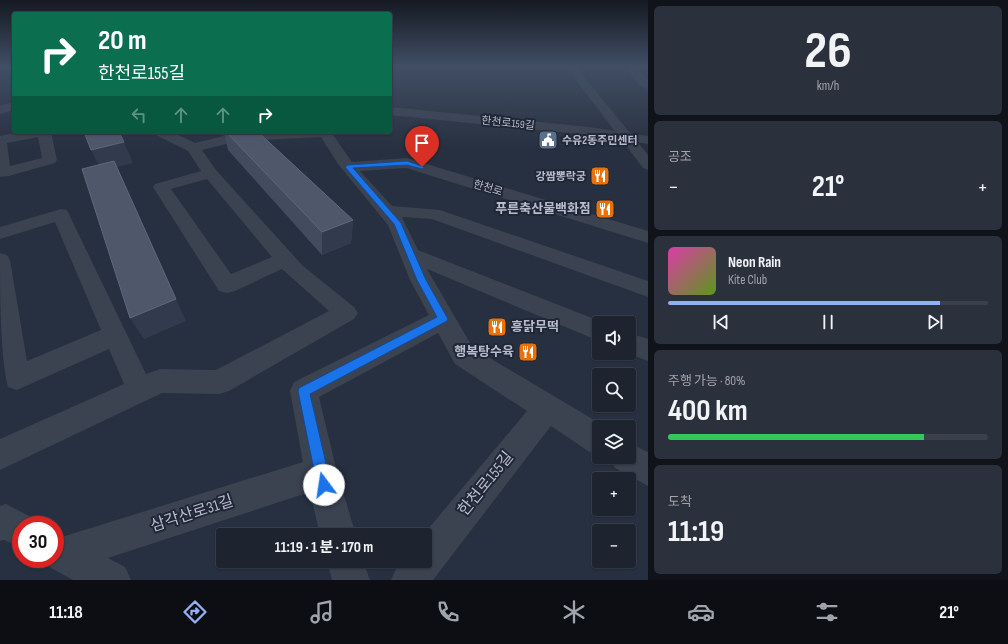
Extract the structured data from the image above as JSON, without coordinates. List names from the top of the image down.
{
  "streets": {
    "street": [
      "한천로159길",
      "한천로",
      "한천로155길",
      "삼각산로31길"
    ]
  },
  "places": {
    "public building": ["수유2동주민센터"],
    "restaurant": [
      "강짬뽕락궁",
      "푸른축산물백화점",
      "흥닭무떡",
      "행복탕수육"
    ]
  },
  "page": {
    "tile": [
      ["26", "km/h"],
      "공조",
      ["주행 가능 · 80%", "400 km"],
      ["도착", "11:19"]
    ],
    "turn": ["20 m", "한천로155길"],
    "heat": ["−", "21°", "+"],
    "song": ["Neon Rain", "Kite Club"],
    "map_buttons": ["+", "−"],
    "limit": "30",
    "trip": "11:19 · 1 분 · 170 m",
    "tabs": ["11:18", "21°"]
  }
}
